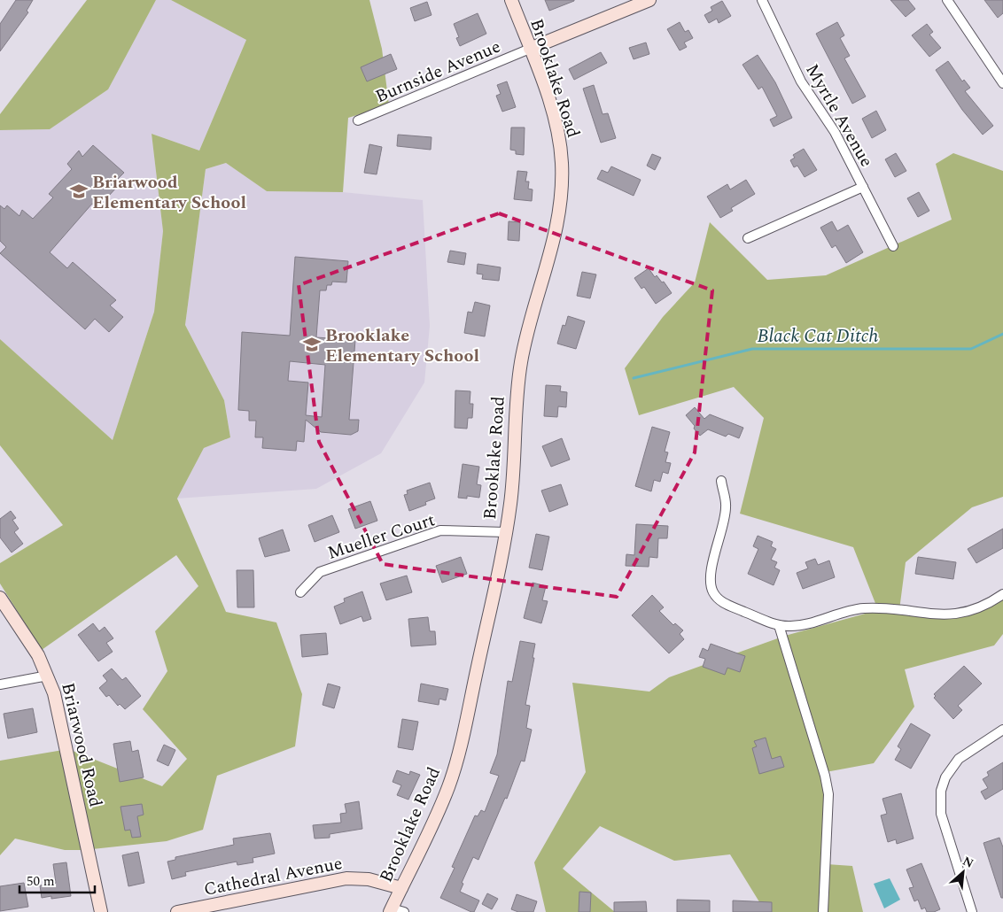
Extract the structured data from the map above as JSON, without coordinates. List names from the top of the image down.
{
  "streets": {
    "street": [
      "Burnside Avenue",
      "Brooklake Road",
      "Myrtle Avenue",
      "Mueller Court",
      "Briarwood Road",
      "Cathedral Avenue"
    ]
  },
  "crossings": [
    ["Burnside Avenue", "Brooklake Road"],
    ["Brooklake Road", "Mueller Court"],
    ["Brooklake Road", "Cathedral Avenue"]
  ],
  "water": ["Black Cat Ditch"],
  "places": {
    "school or university": ["Briarwood Elementary School", "Brooklake Elementary School"]
  },
  "scale_bar": "50 m",
  "north": "top right"
}
